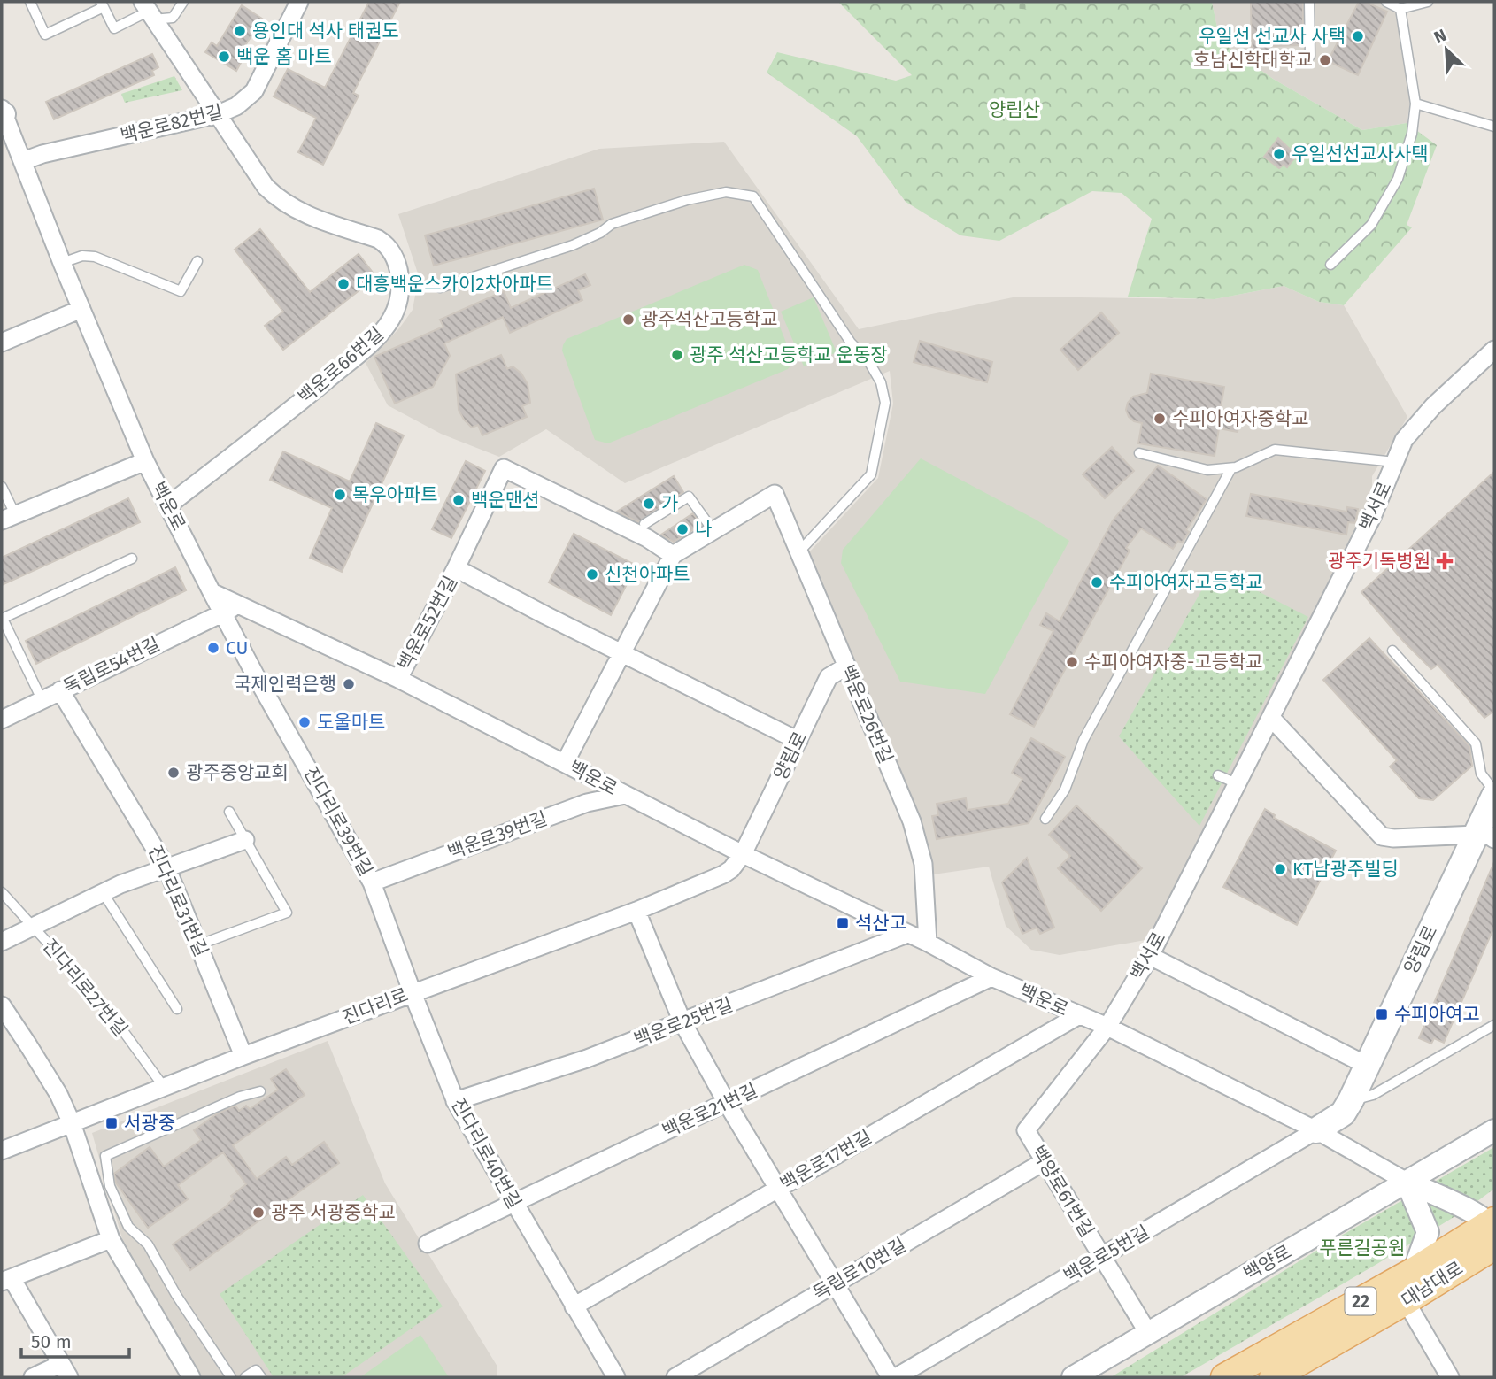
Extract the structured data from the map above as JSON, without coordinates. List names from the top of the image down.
{
  "streets": {
    "main road": ["양림로", "대남대로", "22"],
    "street": [
      "백운로82번길",
      "백운로66번길",
      "백운로",
      "백서로",
      "백운로52번길",
      "독립로54번길",
      "백운로26번길",
      "진다리로39번길",
      "백운로39번길",
      "진다리로31번길",
      "진다리로",
      "백운로25번길",
      "백운로21번길",
      "진다리로40번길",
      "백운로17번길",
      "백양로61번길",
      "백운로5번길",
      "백양로",
      "독립로10번길"
    ],
    "lane": ["진다리로27번길"]
  },
  "crossings": [
    ["백운로82번길", "백운로66번길"],
    ["백운로82번길", "백운로"],
    ["백운로66번길", "백운로"],
    ["백운로", "백서로"],
    ["백운로", "백운로52번길"],
    ["백운로", "독립로54번길"],
    ["백운로", "백운로26번길"],
    ["백운로", "양림로"],
    ["백운로", "진다리로39번길"],
    ["백운로", "백운로39번길"],
    ["백운로", "진다리로"],
    ["백운로", "백운로25번길"],
    ["백운로", "백운로21번길"],
    ["백운로", "백운로17번길"],
    ["백운로", "백양로61번길"],
    ["백운로", "백운로5번길"],
    ["백운로", "백양로"],
    ["백운로", "대남대로"],
    ["백서로", "백양로61번길"],
    ["백운로52번길", "양림로"],
    ["독립로54번길", "진다리로39번길"],
    ["독립로54번길", "진다리로31번길"],
    ["백운로26번길", "양림로"],
    ["양림로", "진다리로"],
    ["양림로", "백운로5번길"],
    ["진다리로39번길", "백운로39번길"],
    ["진다리로39번길", "진다리로"],
    ["진다리로39번길", "진다리로40번길"],
    ["진다리로31번길", "진다리로"],
    ["진다리로27번길", "진다리로"],
    ["진다리로", "진다리로40번길"],
    ["백운로25번길", "진다리로40번길"],
    ["백운로21번길", "진다리로40번길"],
    ["진다리로40번길", "백운로17번길"],
    ["백양로61번길", "백운로5번길"],
    ["백양로61번길", "백양로"],
    ["백양로61번길", "독립로10번길"],
    ["백양로", "대남대로"]
  ],
  "parks": ["양림산", "푸른길공원"],
  "places": {
    "other": [
      "용인대 석사 태권도",
      "우일선 선교사 사택",
      "백운 홈 마트",
      "호남신학대학교",
      "우일선선교사사택",
      "대흥백운스카이2차아파트",
      "광주석산고등학교",
      "광주 석산고등학교 운동장",
      "수피아여자중학교",
      "목우아파트",
      "백운맨션",
      "가",
      "나",
      "신천아파트",
      "수피아여자고등학교",
      "CU",
      "수피아여자중-고등학교",
      "국제인력은행",
      "도울마트",
      "광주중앙교회",
      "KT남광주빌딩",
      "광주 서광중학교"
    ],
    "health": ["광주기독병원"],
    "transit": ["석산고", "수피아여고", "서광중"]
  },
  "scale_bar": "50 m",
  "north": "top left"
}
